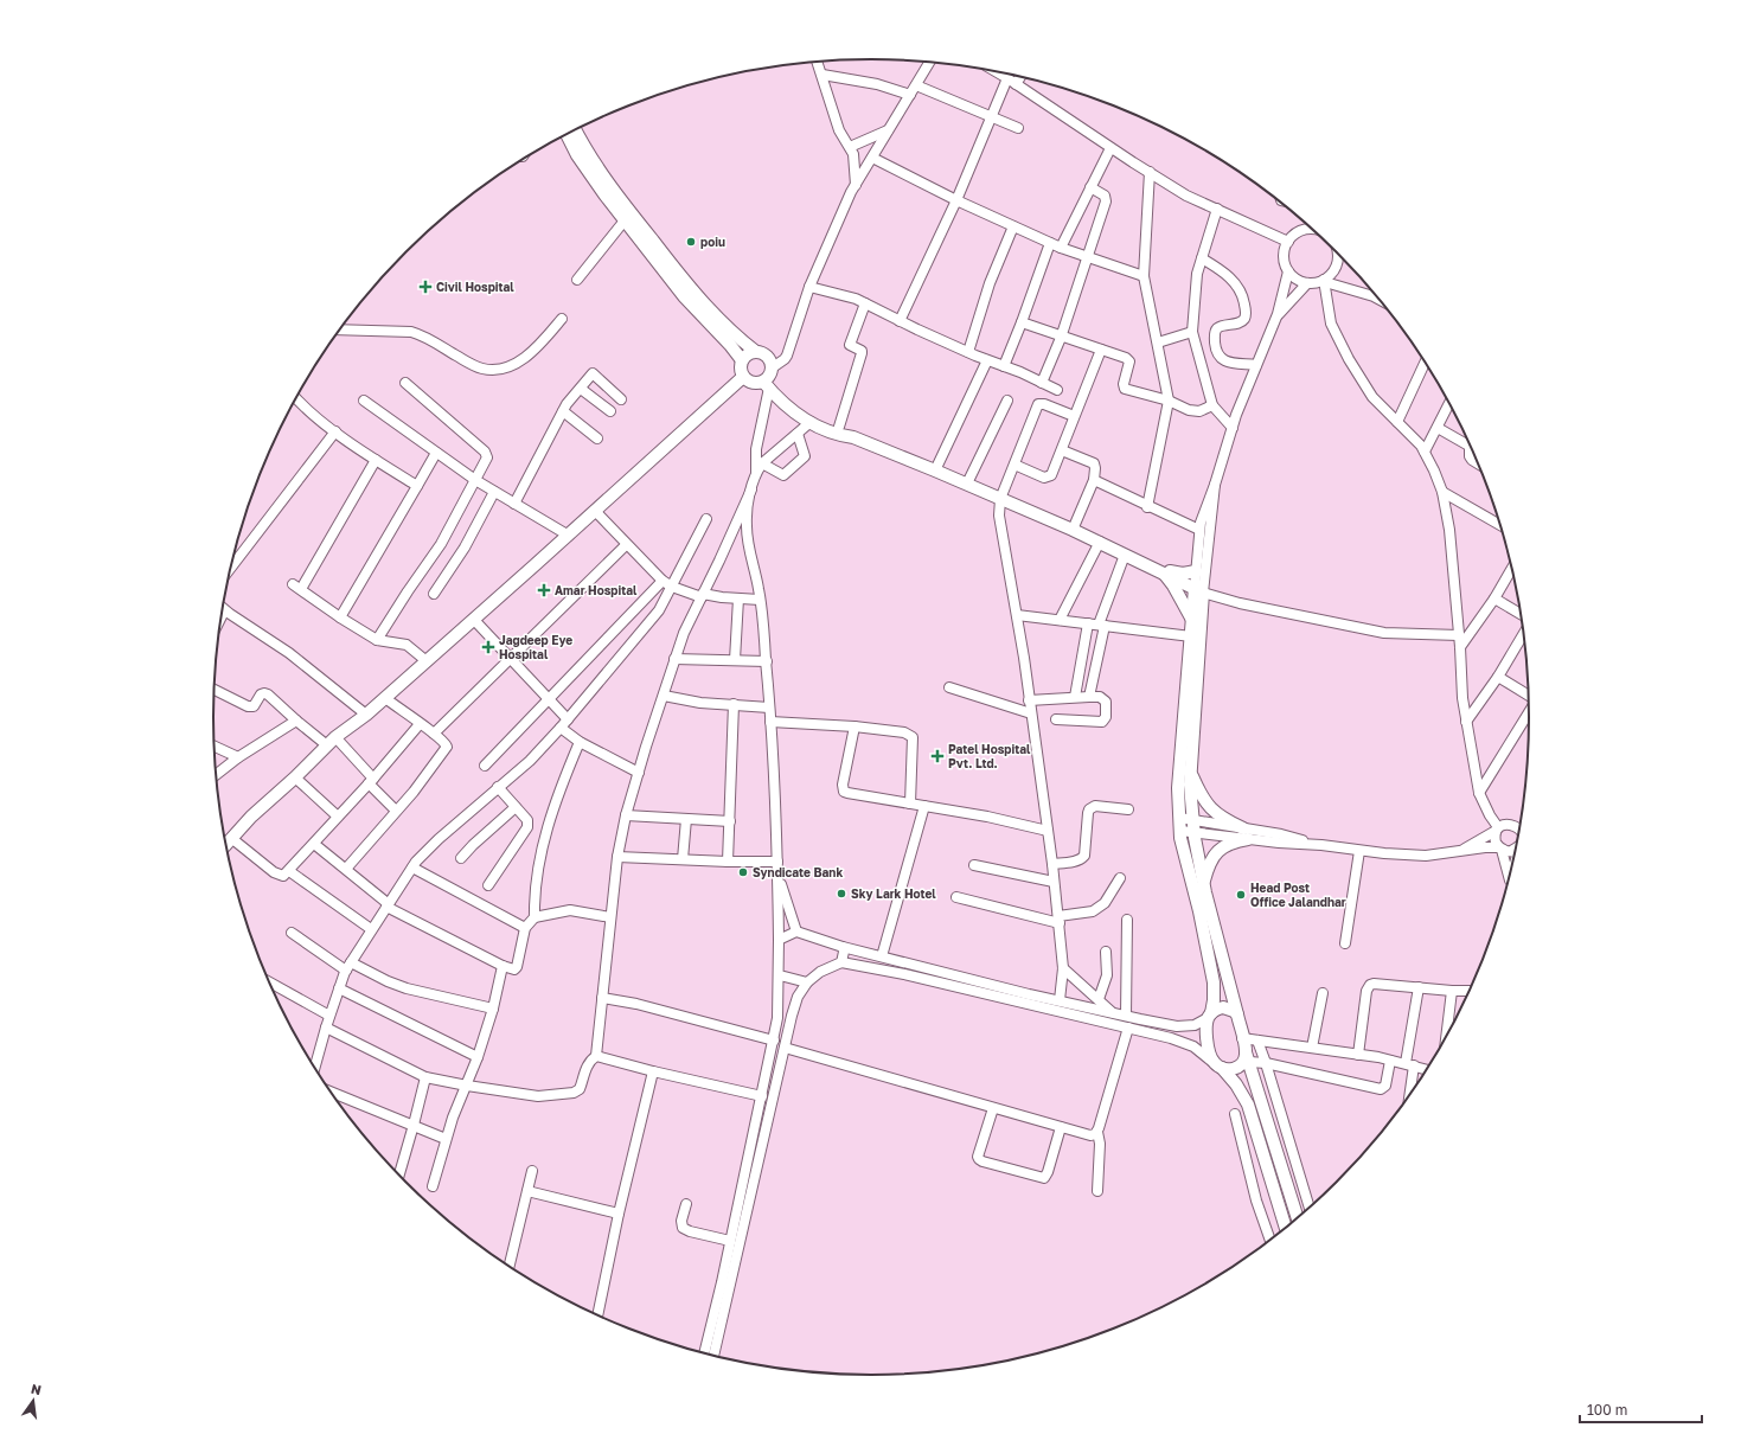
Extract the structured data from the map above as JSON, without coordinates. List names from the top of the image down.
{
  "places": {
    "other": [
      "poiu",
      "Syndicate Bank",
      "Sky Lark Hotel",
      "Head Post Office Jalandhar"
    ],
    "health": [
      "Civil Hospital",
      "Amar Hospital",
      "Jagdeep Eye Hospital",
      "Patel Hospital Pvt. Ltd."
    ]
  },
  "scale_bar": "100 m",
  "north": "top"
}
